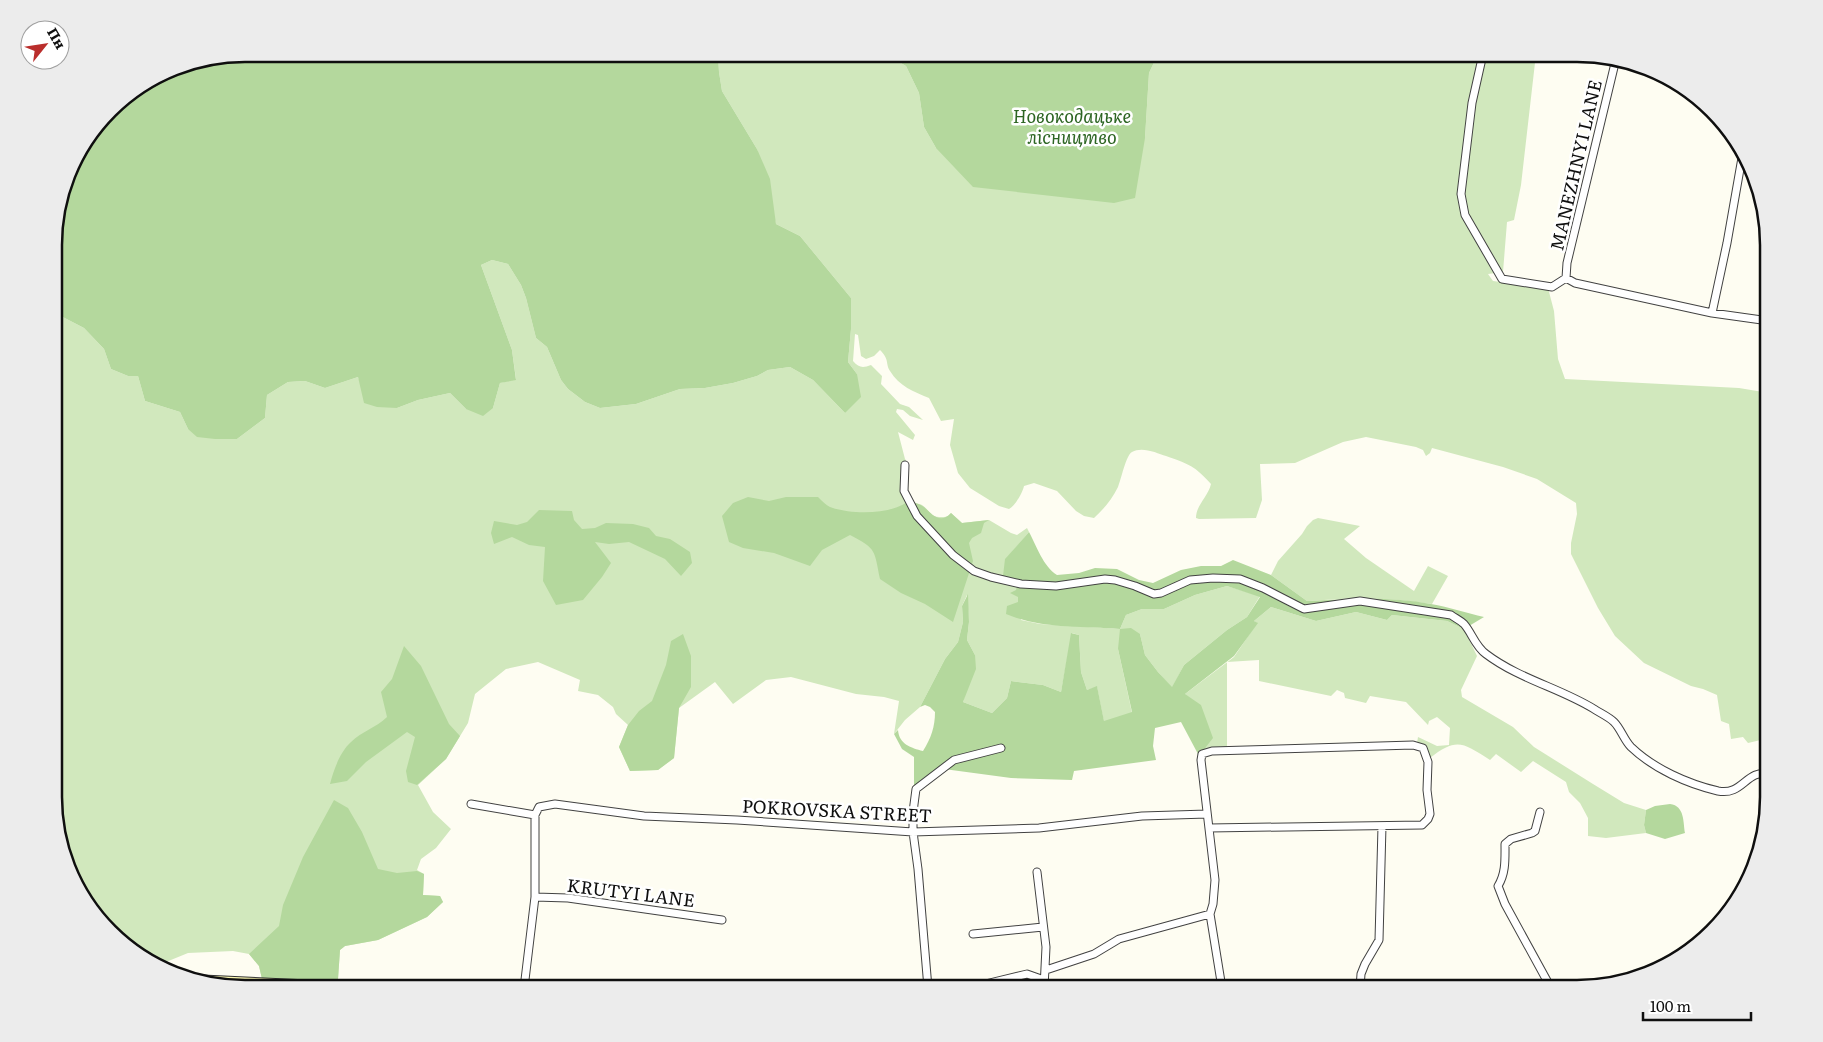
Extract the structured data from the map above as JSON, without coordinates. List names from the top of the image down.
{
  "streets": {
    "street": ["MANEZHNYI LANE", "POKROVSKA STREET", "KRUTYI LANE"]
  },
  "parks": ["Новокодацьке лісництво"],
  "scale_bar": "100 m",
  "north": "top right"
}
